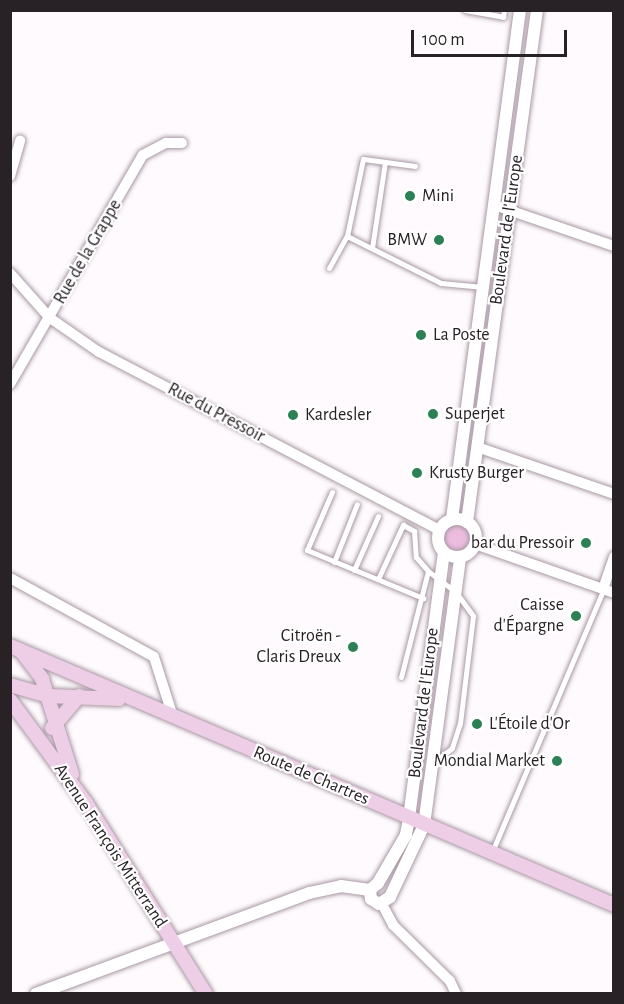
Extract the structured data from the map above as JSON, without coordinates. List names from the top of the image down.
{
  "streets": {
    "main road": ["Route de Chartres", "Avenue François Mitterrand"],
    "street": ["Boulevard de l'Europe", "Rue de la Grappe", "Rue du Pressoir"]
  },
  "crossings": [
    ["Boulevard de l'Europe", "Rue du Pressoir"],
    ["Boulevard de l'Europe", "Route de Chartres"],
    ["Rue de la Grappe", "Rue du Pressoir"]
  ],
  "places": [
    "Mini",
    "BMW",
    "La Poste",
    "Superjet",
    "Kardesler",
    "Krusty Burger",
    "bar du Pressoir",
    "Caisse d'Épargne",
    "Citroën - Claris Dreux",
    "L'Étoile d'Or",
    "Mondial Market"
  ],
  "scale_bar": "100 m"
}
